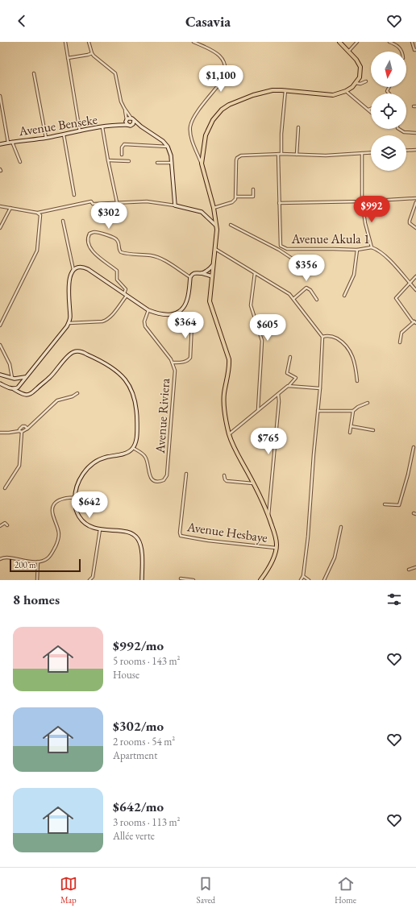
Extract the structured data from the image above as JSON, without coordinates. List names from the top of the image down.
{
  "streets": {
    "street": [
      "Avenue Benseke",
      "Avenue Akula 1",
      "Avenue Riviera",
      "Avenue Hesbaye"
    ]
  },
  "scale_bar": "200 m",
  "north": "bottom",
  "page": {
    "header": "Casavia",
    "price": [
      "$1,100",
      "$992",
      "$302",
      "$356",
      "$364",
      "$605",
      "$765",
      "$642"
    ],
    "scale": "200 m",
    "heading": "8 homes",
    "list": [
      {
        "name": "$992/mo",
        "note": "5 rooms · 143 m² · House"
      },
      {
        "name": "$302/mo",
        "note": "2 rooms · 54 m² · Apartment"
      },
      {
        "name": "$642/mo",
        "note": "3 rooms · 113 m² · Allée verte"
      }
    ],
    "tabs": ["Map", "Saved", "Home"]
  }
}
